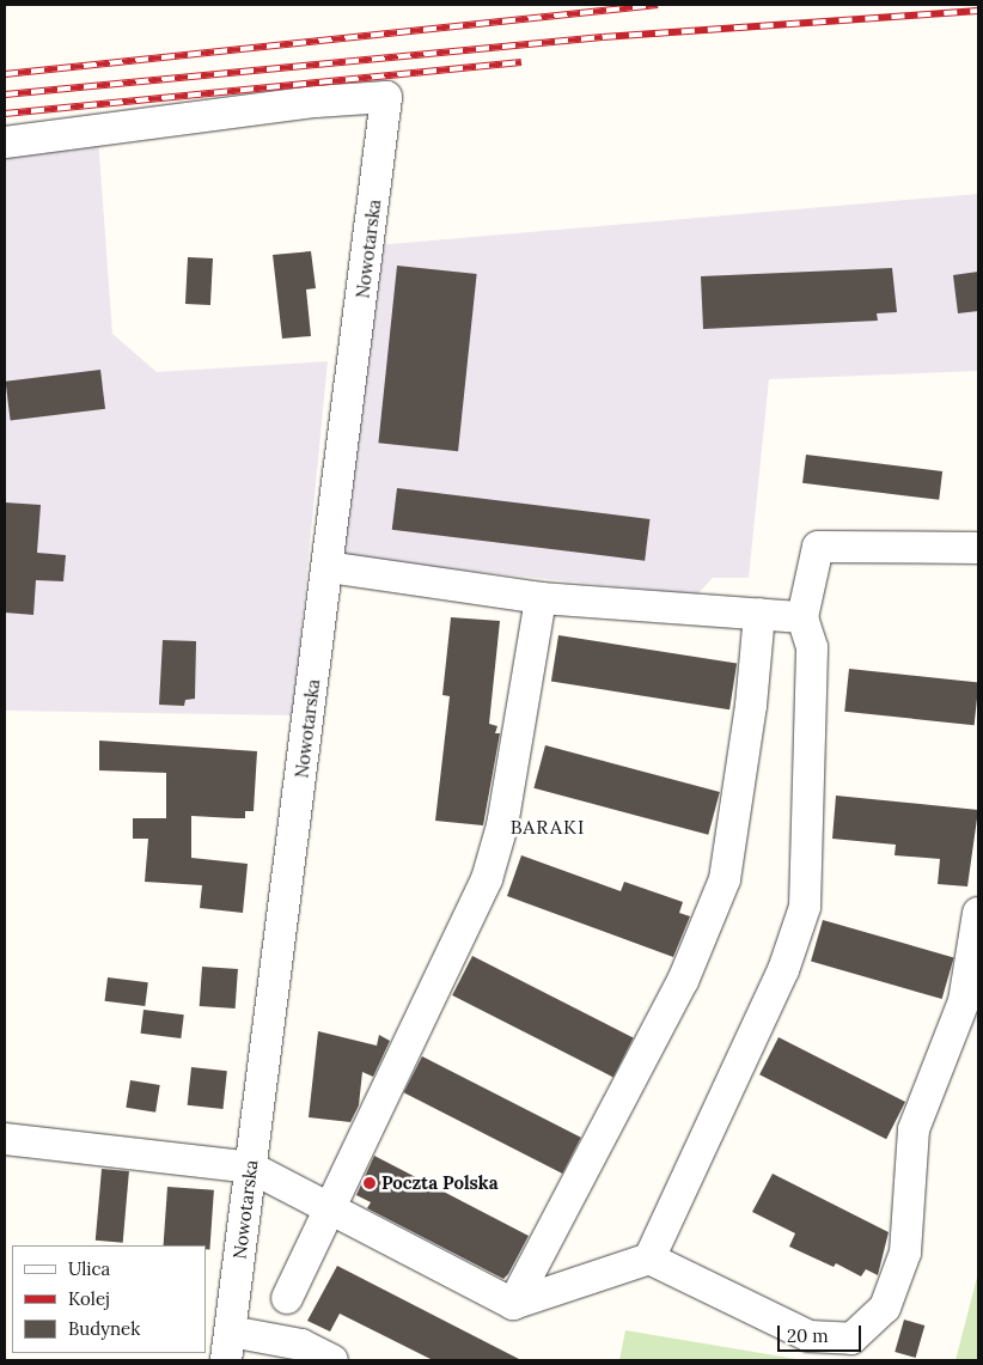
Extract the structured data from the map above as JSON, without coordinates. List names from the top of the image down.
{
  "streets": {
    "street": ["Nowotarska"]
  },
  "districts": ["BARAKI"],
  "places": ["Poczta Polska"],
  "legend": ["Ulica", "Kolej", "Budynek"],
  "scale_bar": "20 m"
}
